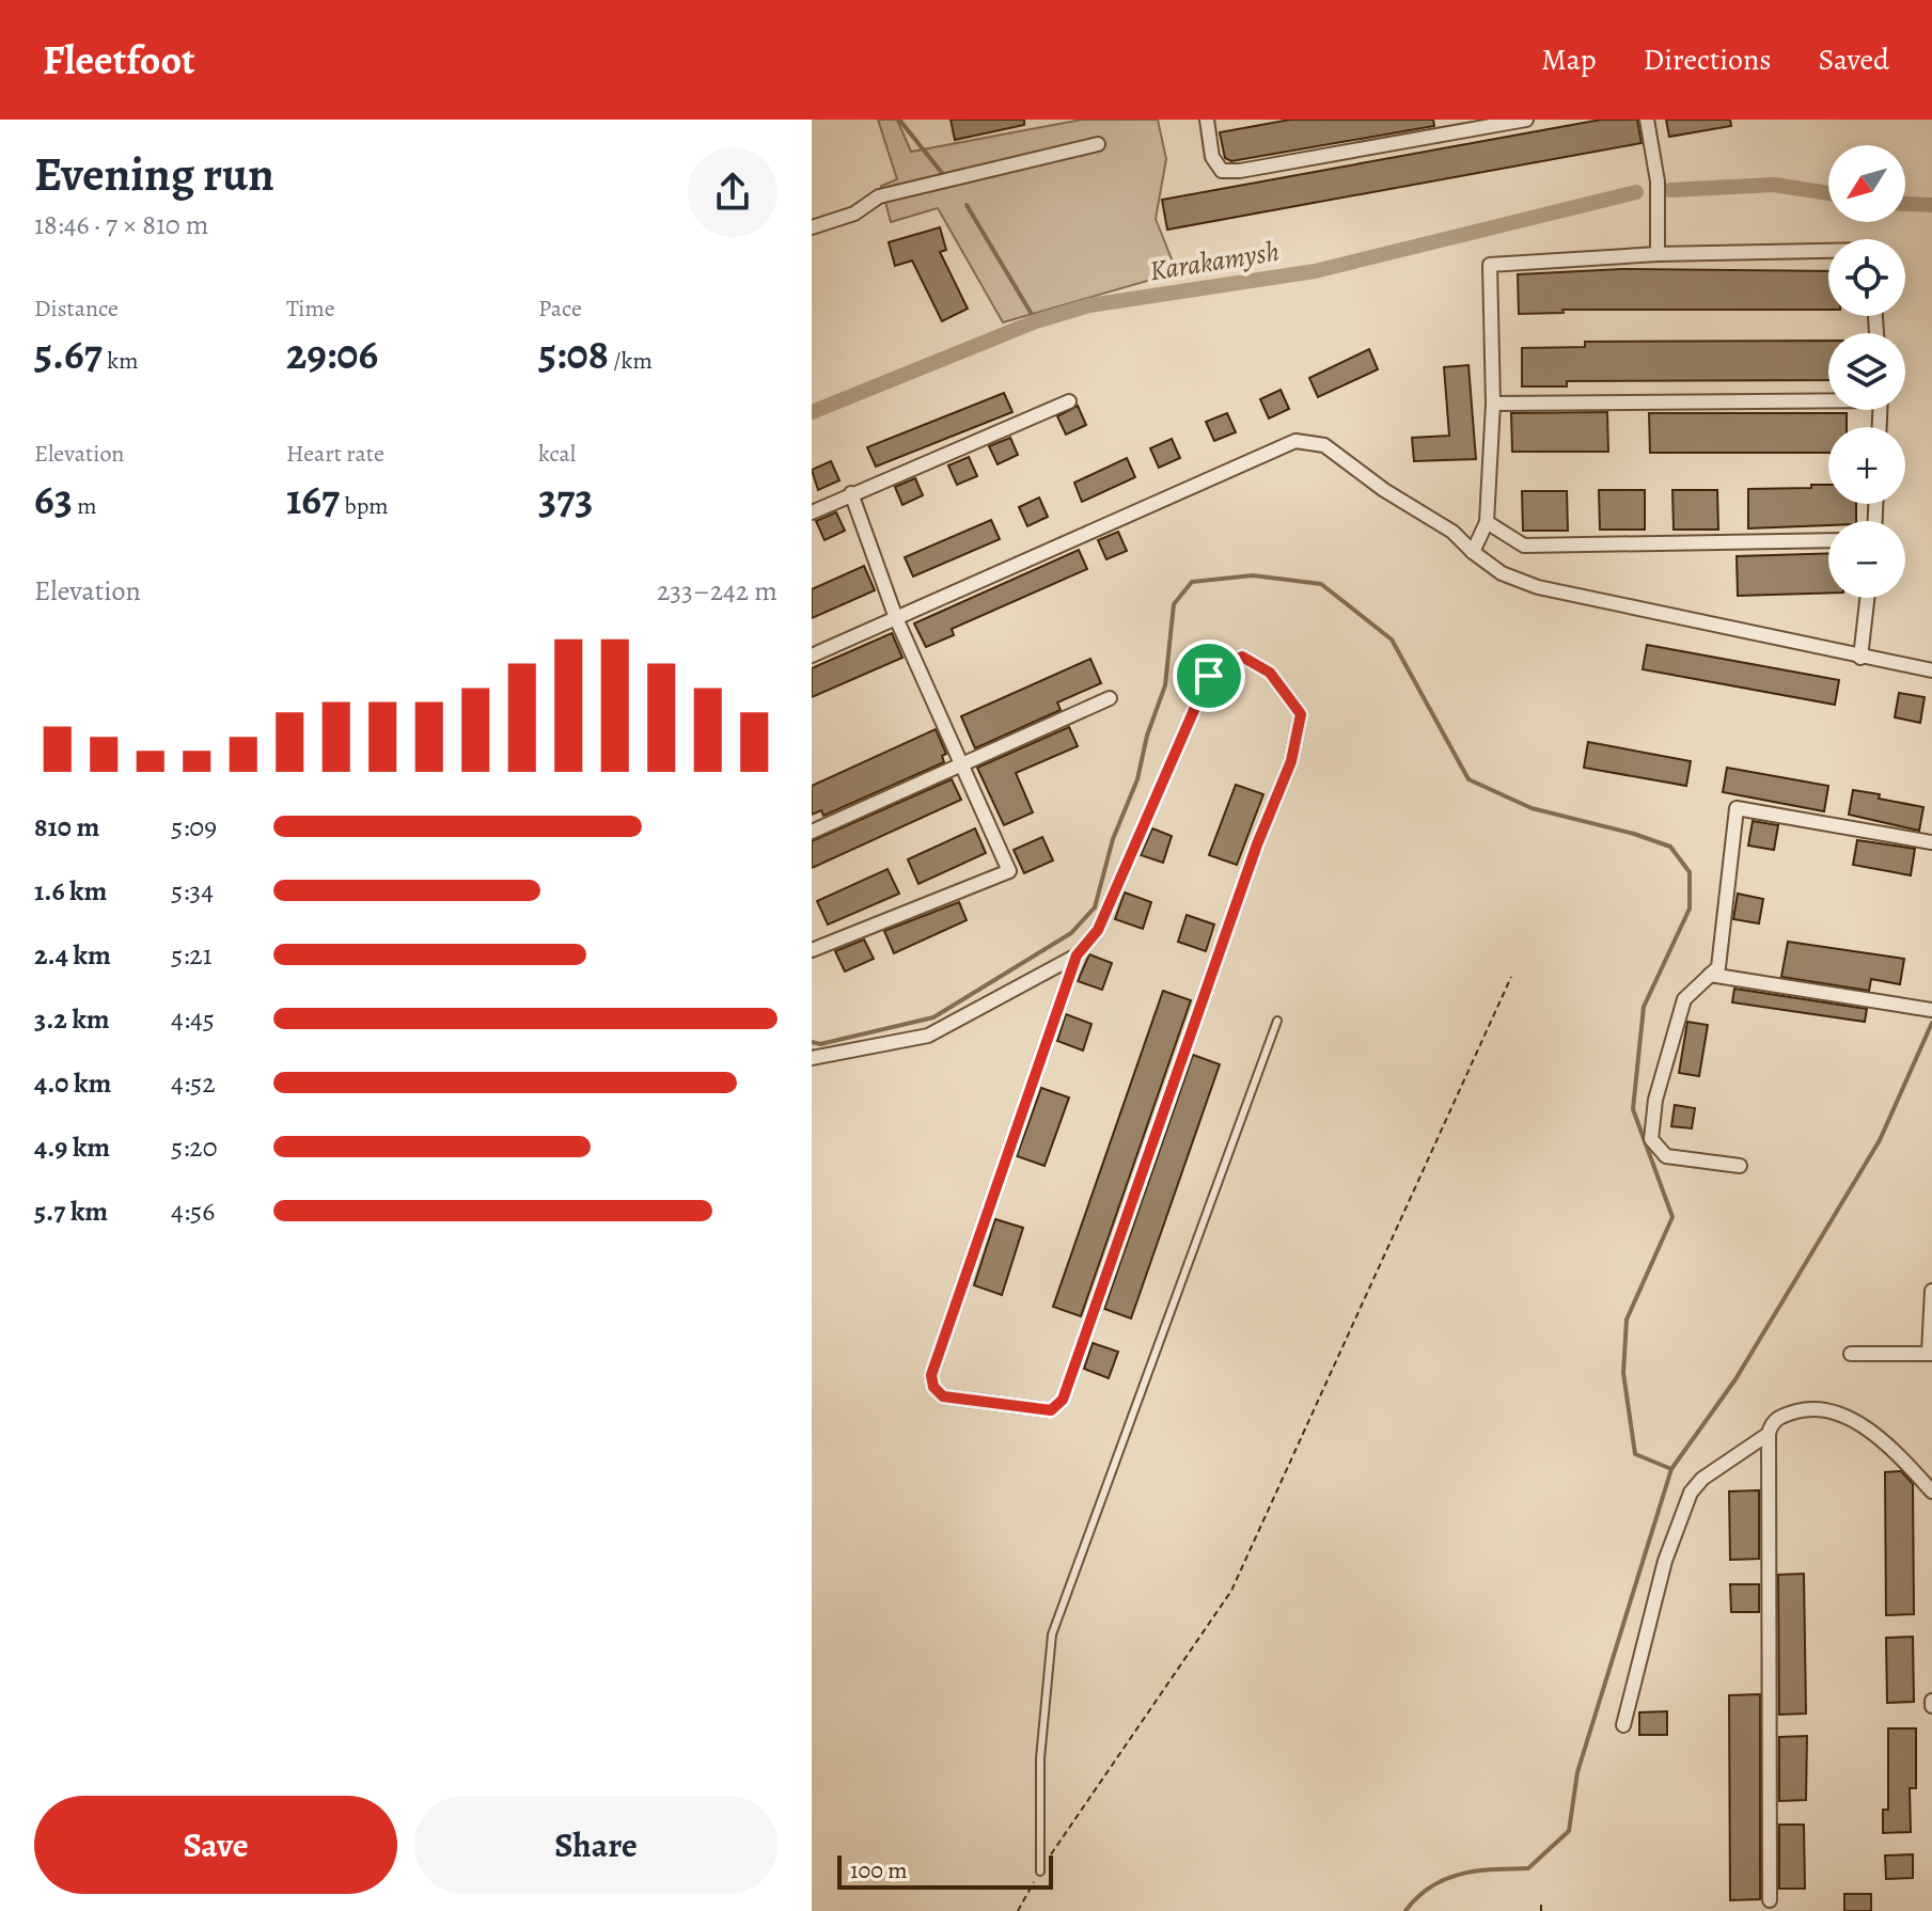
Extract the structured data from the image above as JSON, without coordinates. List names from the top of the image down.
{
  "water": ["Karakamysh"],
  "scale_bar": "100 m",
  "north": "bottom left",
  "page": {
    "header": "Fleetfoot",
    "nav": ["Map", "Directions", "Saved"],
    "heading": ["Evening run", "18:46 · 7 × 810 m"],
    "map_buttons": ["+", "−"],
    "stats": [
      ["Distance", "5.67 km"],
      ["Time", "29:06"],
      ["Pace", "5:08 /km"],
      ["Elevation", "63 m"],
      ["Heart rate", "167 bpm"],
      ["kcal", "373"]
    ],
    "chart": ["Elevation", "233–242 m"],
    "list": [
      {
        "name": "810 m",
        "note": "5:09"
      },
      {
        "name": "1.6 km",
        "note": "5:34"
      },
      {
        "name": "2.4 km",
        "note": "5:21"
      },
      {
        "name": "3.2 km",
        "note": "4:45"
      },
      {
        "name": "4.0 km",
        "note": "4:52"
      },
      {
        "name": "4.9 km",
        "note": "5:20"
      },
      {
        "name": "5.7 km",
        "note": "4:56"
      }
    ],
    "buttons": ["Save", "Share"],
    "scale": "100 m"
  }
}
